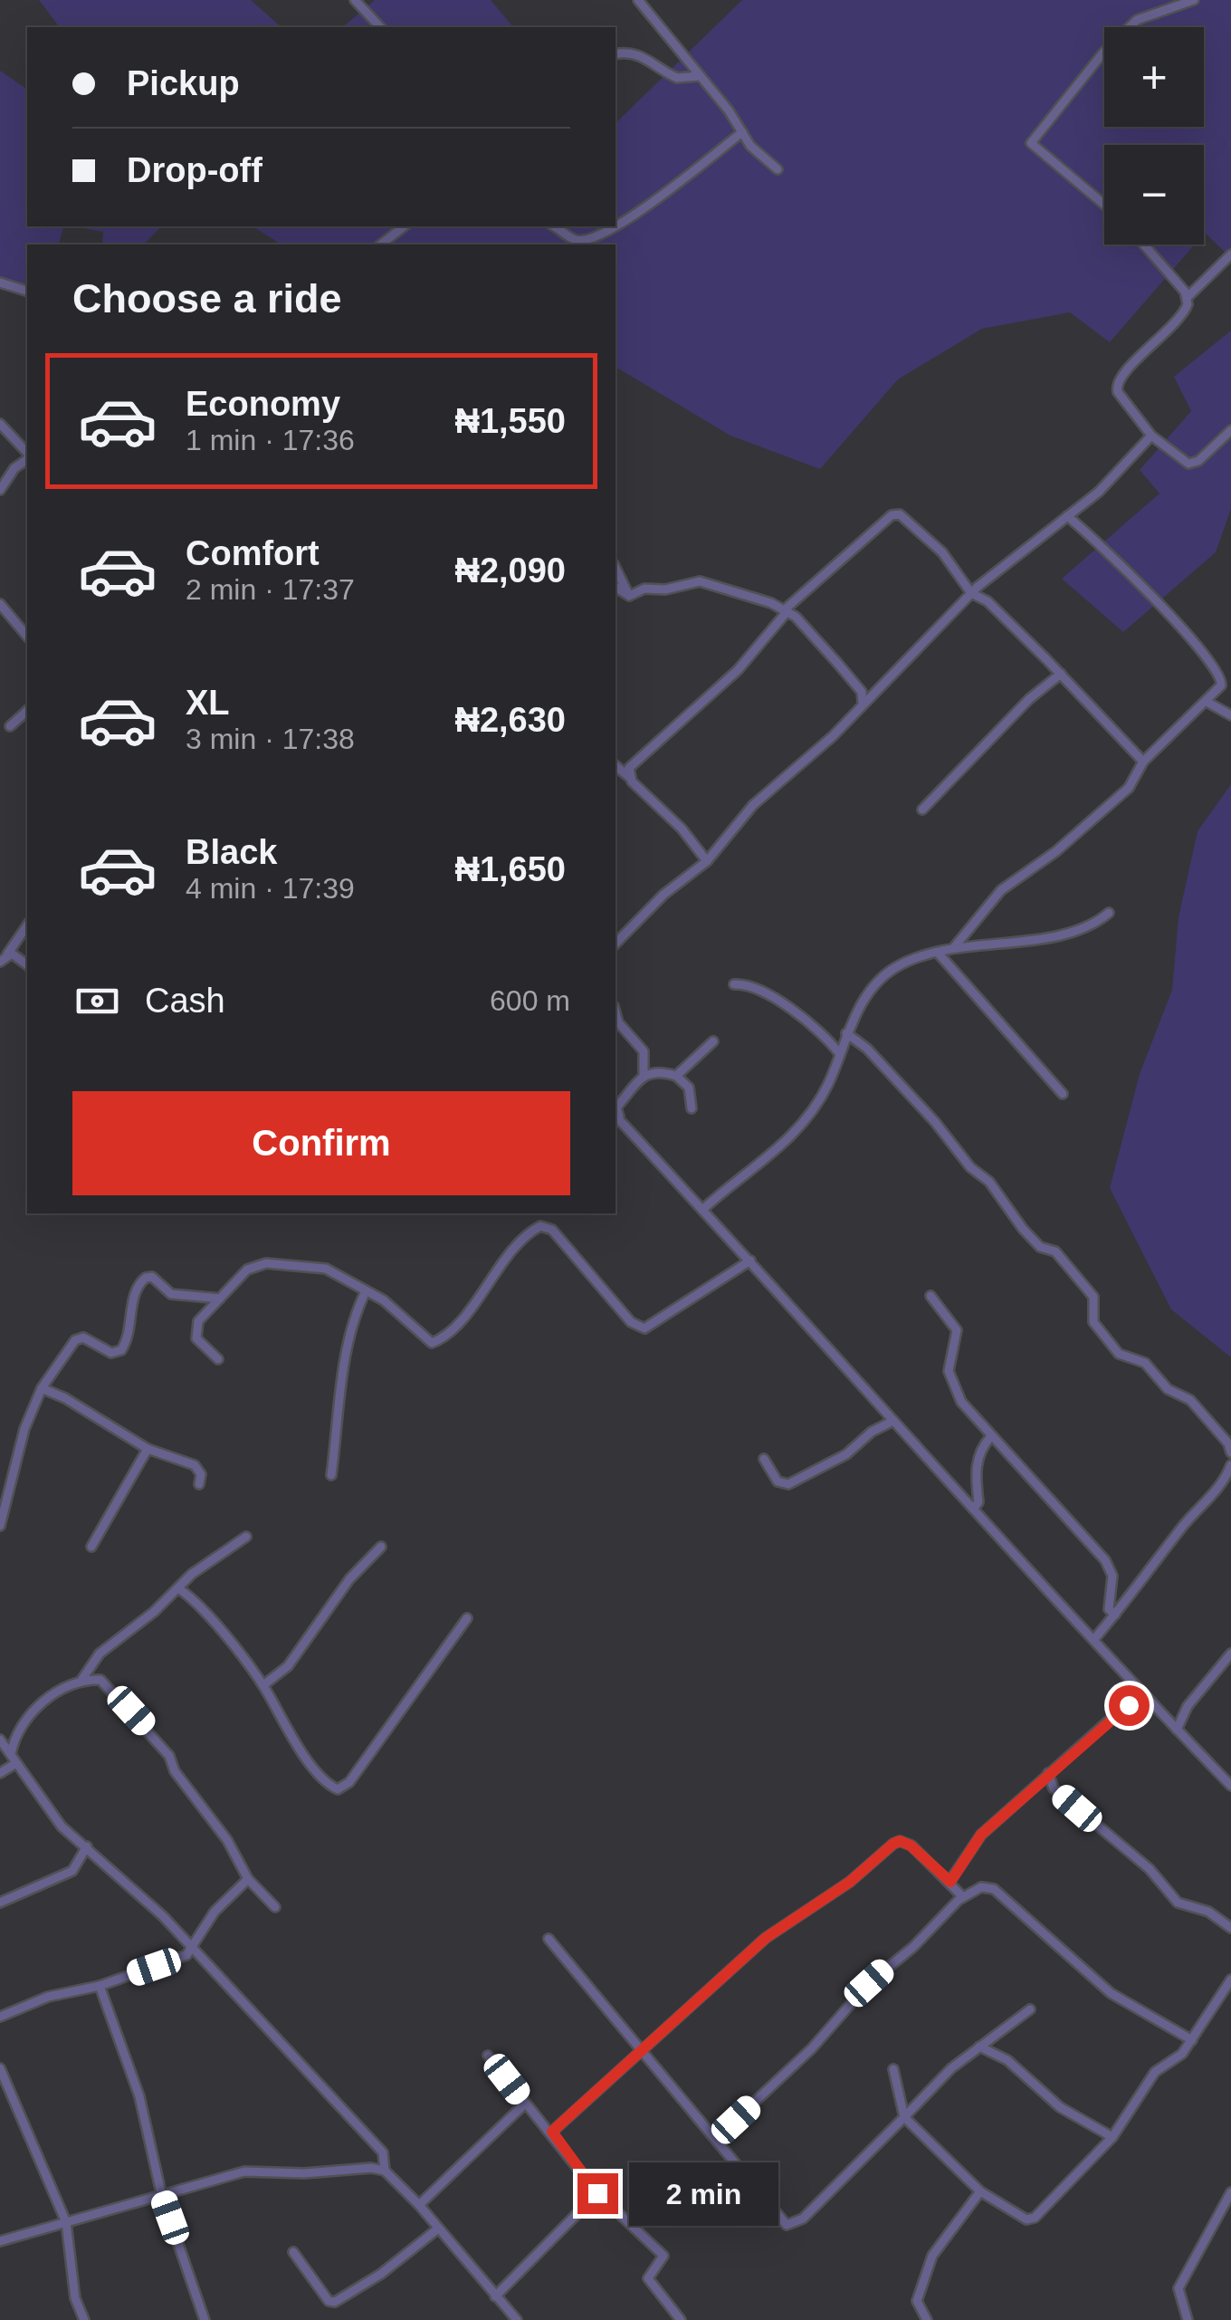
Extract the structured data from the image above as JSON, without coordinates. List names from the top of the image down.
{
  "page": {
    "map_buttons": ["+", "−"],
    "banner": ["Pickup", "Drop-off"],
    "heading": "Choose a ride",
    "list": [
      {
        "name": "Economy",
        "note": "1 min · 17:36",
        "value": "₦1,550"
      },
      {
        "name": "Comfort",
        "note": "2 min · 17:37",
        "value": "₦2,090"
      },
      {
        "name": "XL",
        "note": "3 min · 17:38",
        "value": "₦2,630"
      },
      {
        "name": "Black",
        "note": "4 min · 17:39",
        "value": "₦1,650"
      }
    ],
    "pay": ["Cash", "600 m"],
    "buttons": "Confirm",
    "bubble": "2 min"
  }
}
